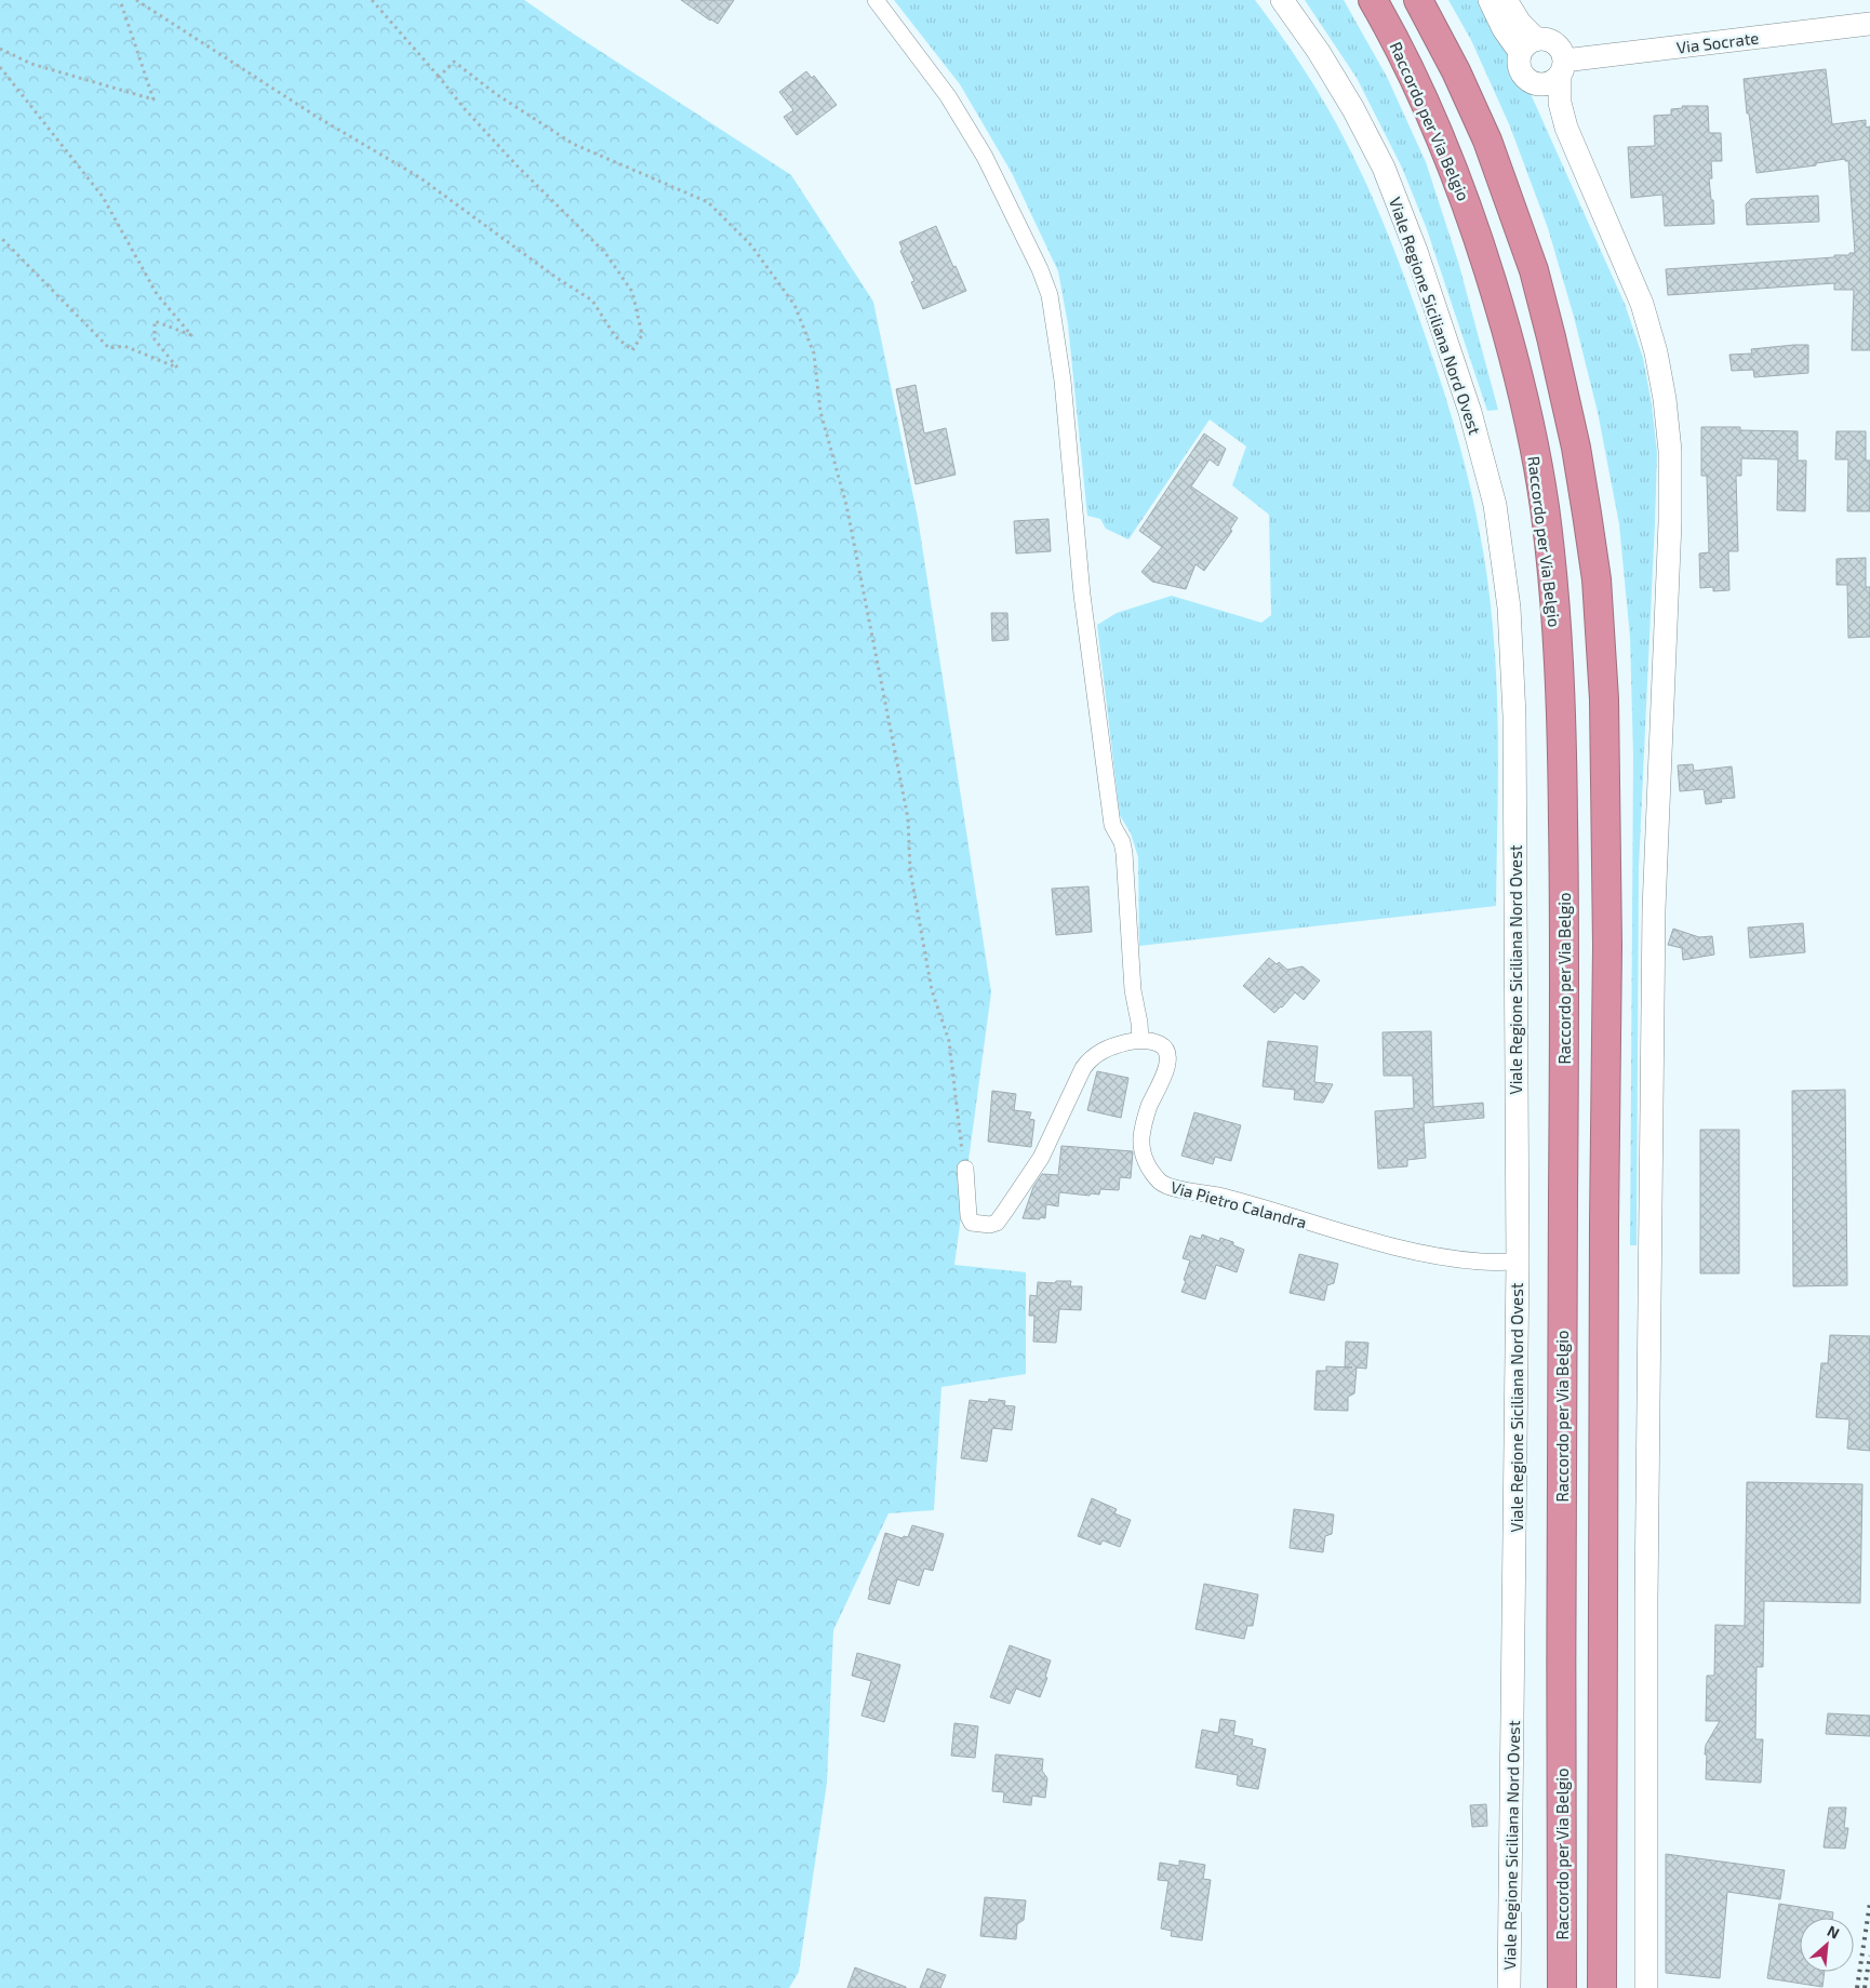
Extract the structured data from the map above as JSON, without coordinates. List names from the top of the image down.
{
  "streets": {
    "highway": ["Raccordo per Via Belgio"],
    "street": ["Via Socrate", "Viale Regione Siciliana Nord Ovest", "Via Pietro Calandra"]
  },
  "crossings": [
    ["Viale Regione Siciliana Nord Ovest", "Via Pietro Calandra"]
  ],
  "north": "top right"
}
